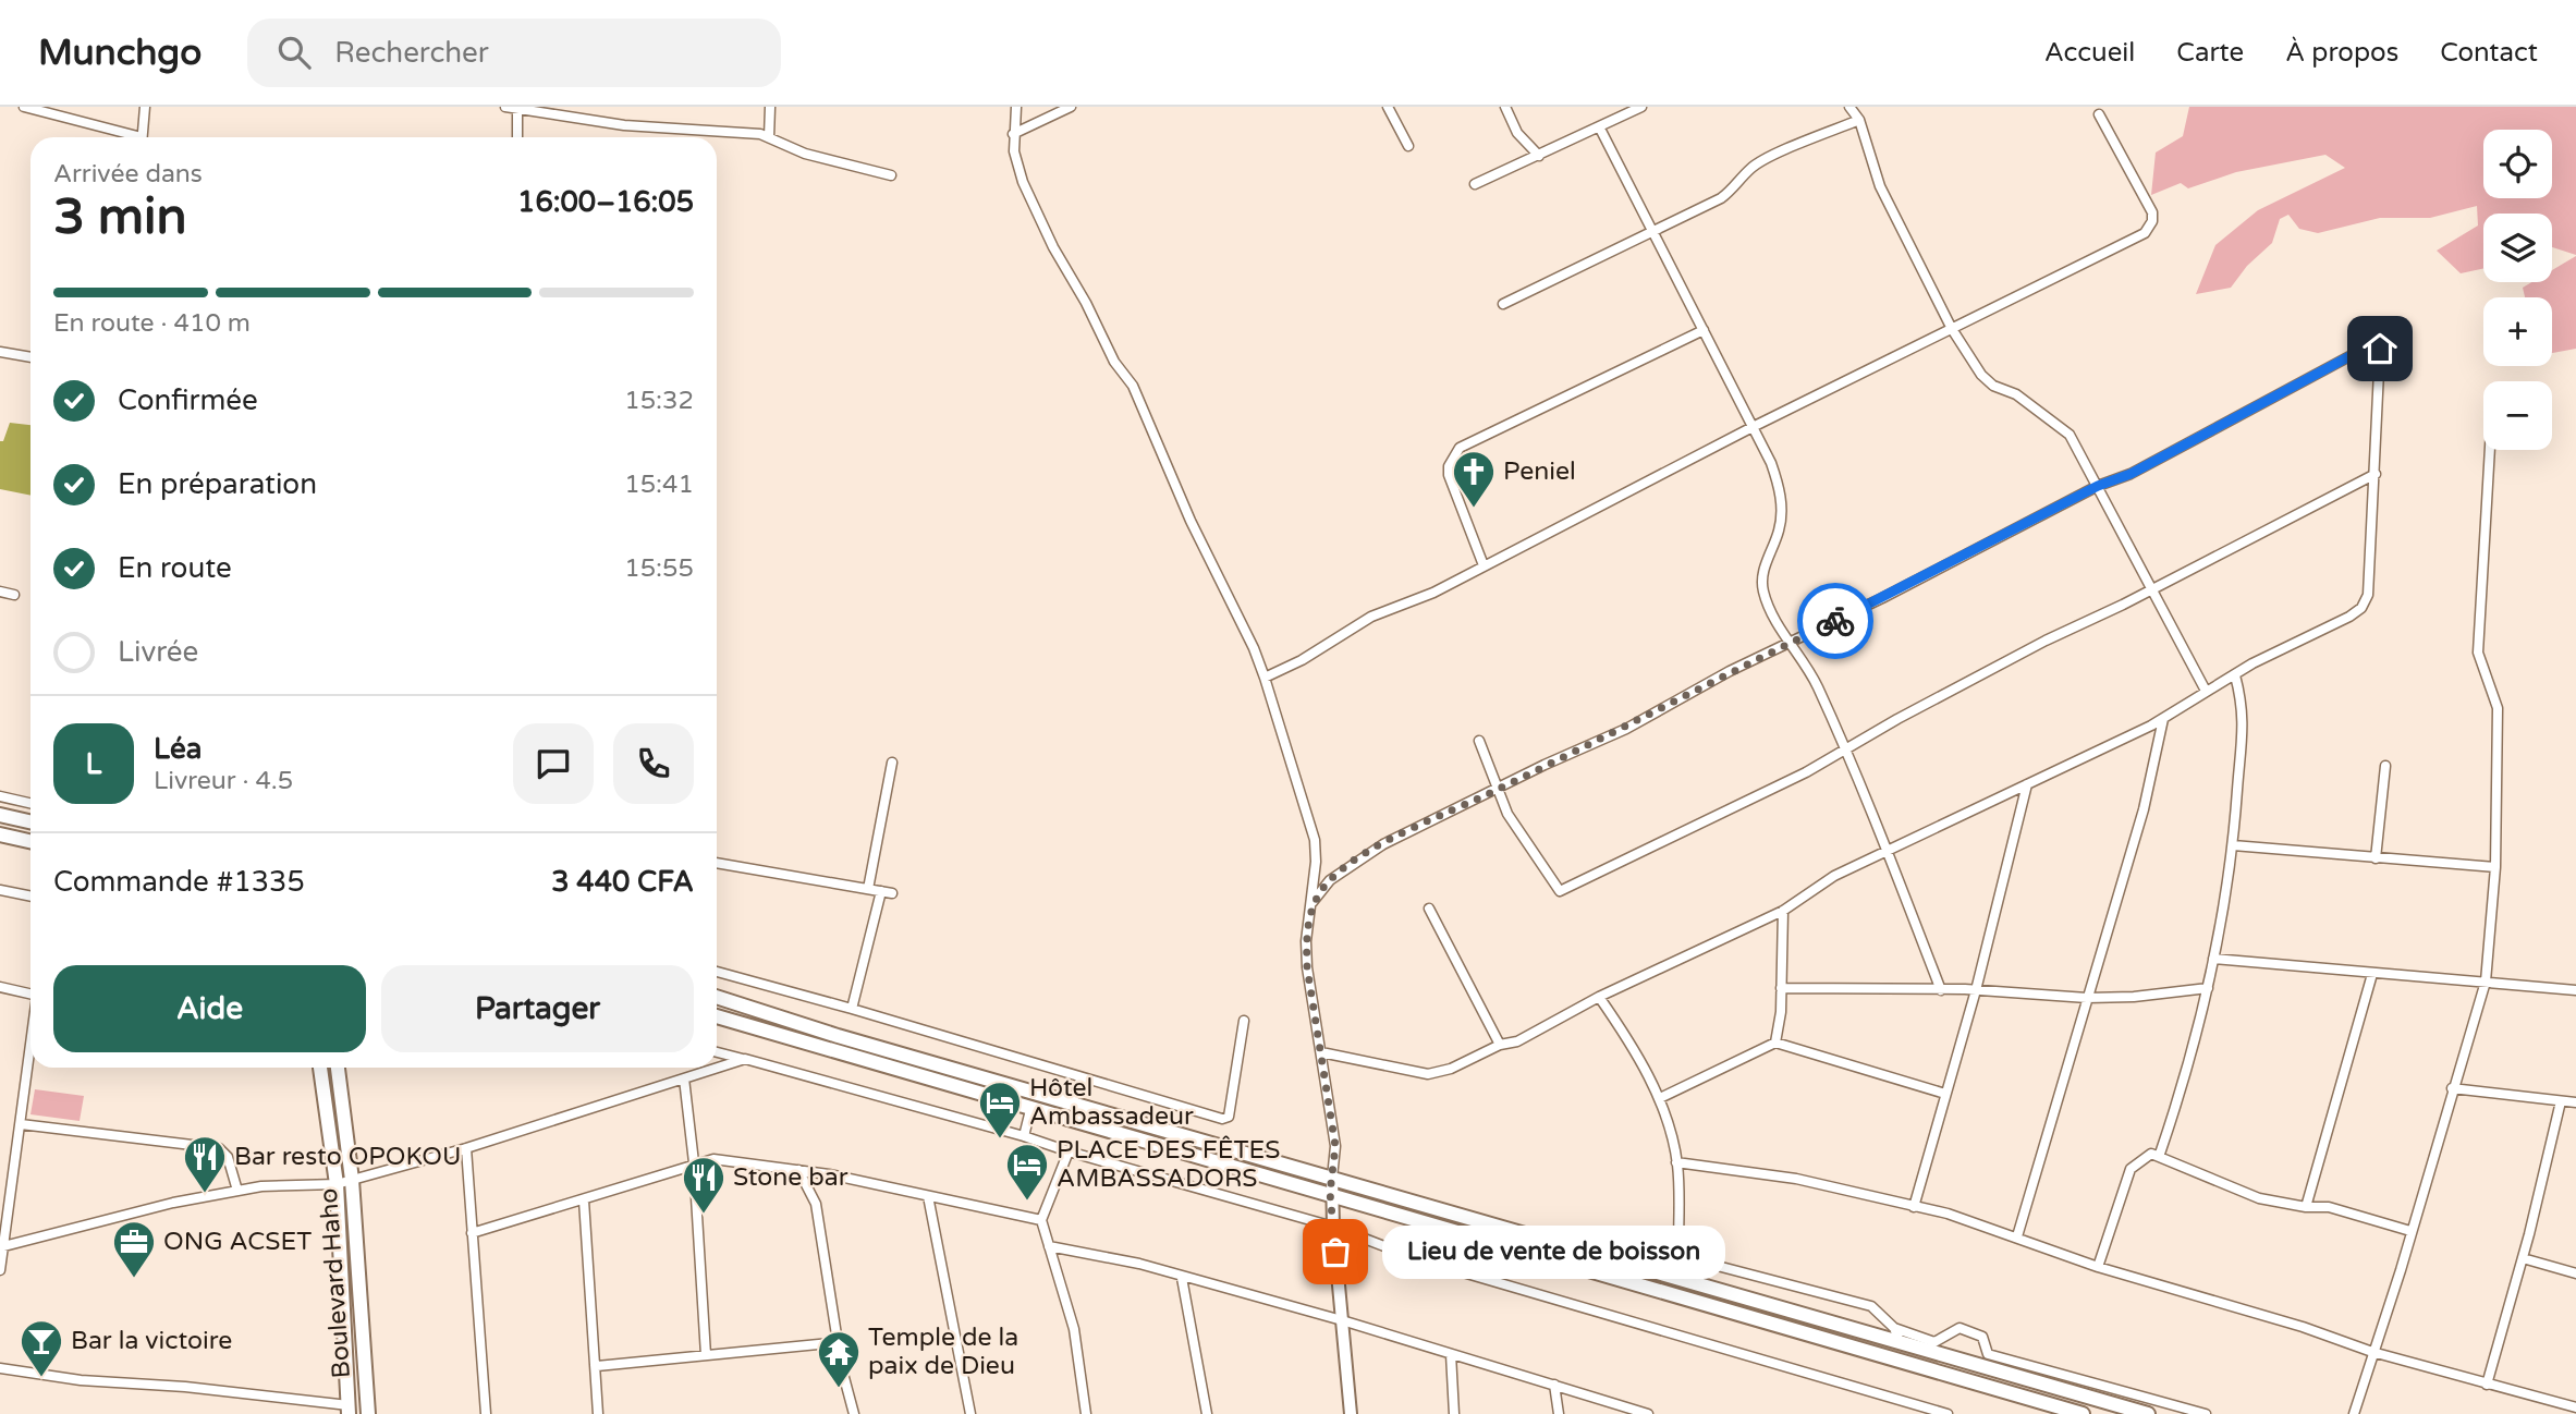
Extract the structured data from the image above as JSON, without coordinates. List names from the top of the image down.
{
  "streets": {
    "main road": ["Boulevard Haho"]
  },
  "places": {
    "church": ["Peniel"],
    "hotel": ["Hôtel Ambassadeur", "PLACE DES FÊTES AMBASSADORS"],
    "restaurant": ["Bar resto OPOKOU", "Stone bar"],
    "other": ["Lieu de vente de boisson"],
    "office": ["ONG ACSET"],
    "bar": ["Bar la victoire"],
    "temple": ["Temple de la paix de Dieu"]
  },
  "page": {
    "header": "Munchgo",
    "search": "Rechercher",
    "nav": [
      "Accueil",
      "Carte",
      "À propos",
      "Contact"
    ],
    "map_buttons": ["+", "−"],
    "heading": ["3 min", "Arrivée dans", "16:00–16:05"],
    "panel": [
      "Léa",
      "Livreur · 4.5",
      "Commande #1335",
      "3 440 CFA"
    ],
    "bar": "En route · 410 m",
    "list": [
      ["Confirmée", "15:32"],
      ["En préparation", "15:41"],
      ["En route", "15:55"],
      "Livrée"
    ],
    "round": "L",
    "buttons": ["Aide", "Partager"],
    "bubble": "Lieu de vente de boisson"
  }
}
